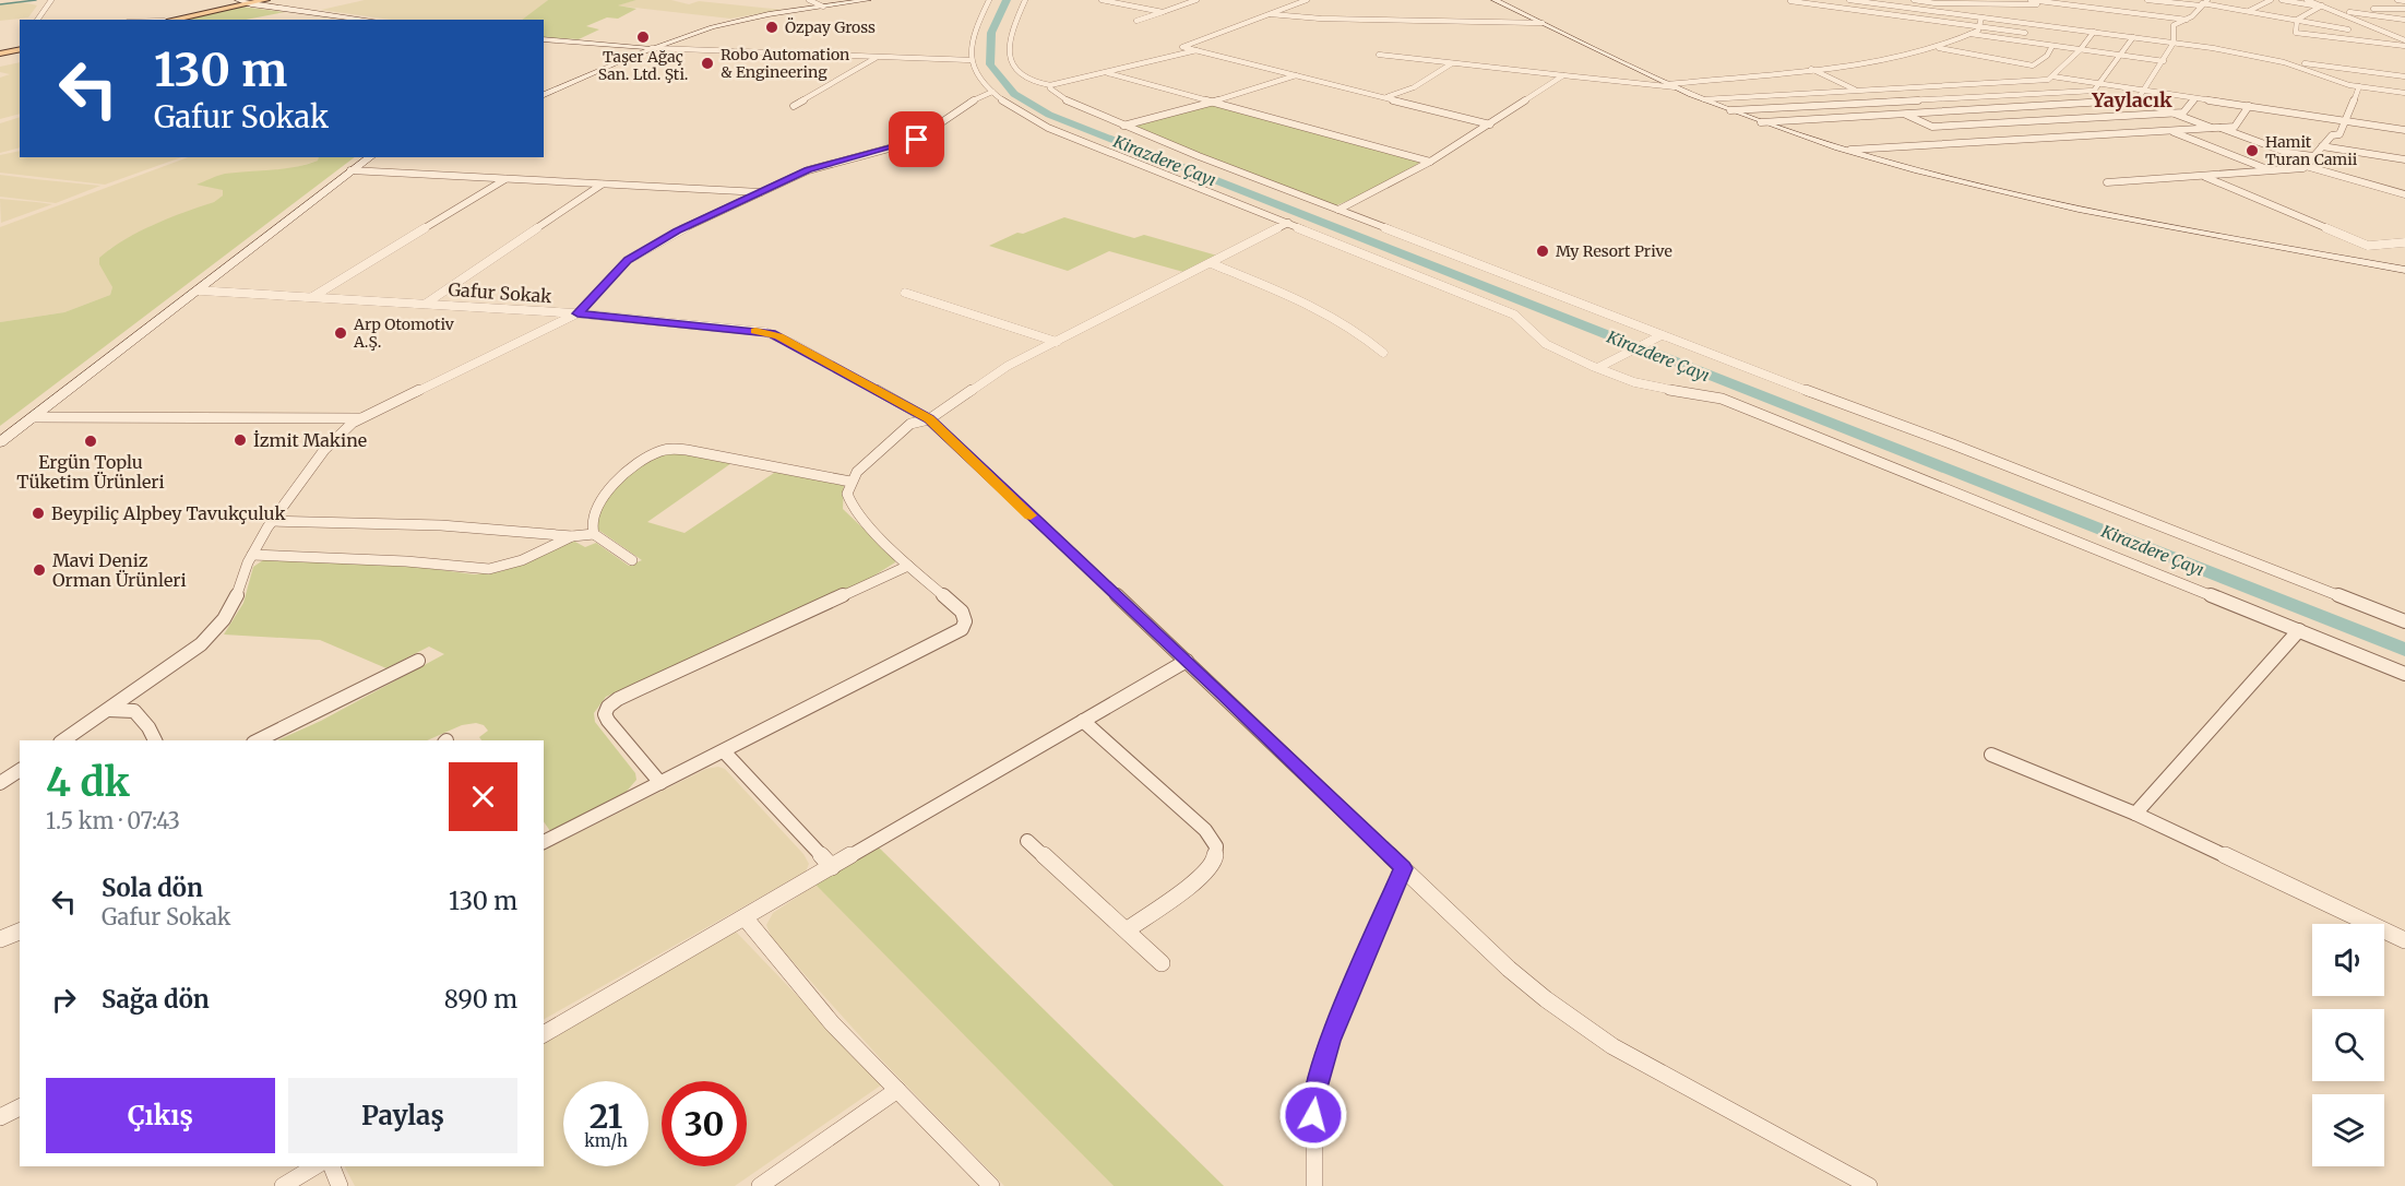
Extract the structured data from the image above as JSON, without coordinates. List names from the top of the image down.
{
  "streets": {
    "street": ["Gafur Sokak"]
  },
  "districts": ["Yaylacık"],
  "water": ["Kirazdere Çayı"],
  "places": [
    "Özpay Gross",
    "Taşer Ağaç San. Ltd. Şti.",
    "Robo Automation & Engineering",
    "Hamit Turan Camii",
    "My Resort Prive",
    "Arp Otomotiv A.Ş.",
    "İzmit Makine",
    "Ergün Toplu Tüketim Ürünleri",
    "Beypiliç Alpbey Tavukçuluk",
    "Mavi Deniz Orman Ürünleri"
  ],
  "page": {
    "turn": ["130 m", "Gafur Sokak"],
    "heading": ["4 dk", "1.5 km · 07:43"],
    "list": [
      {
        "name": "Sola dön",
        "note": "Gafur Sokak",
        "value": "130 m"
      },
      {
        "name": "Sağa dön",
        "value": "890 m"
      }
    ],
    "buttons": ["Çıkış", "Paylaş"],
    "speed": "21 km/h",
    "limit": "30"
  }
}
